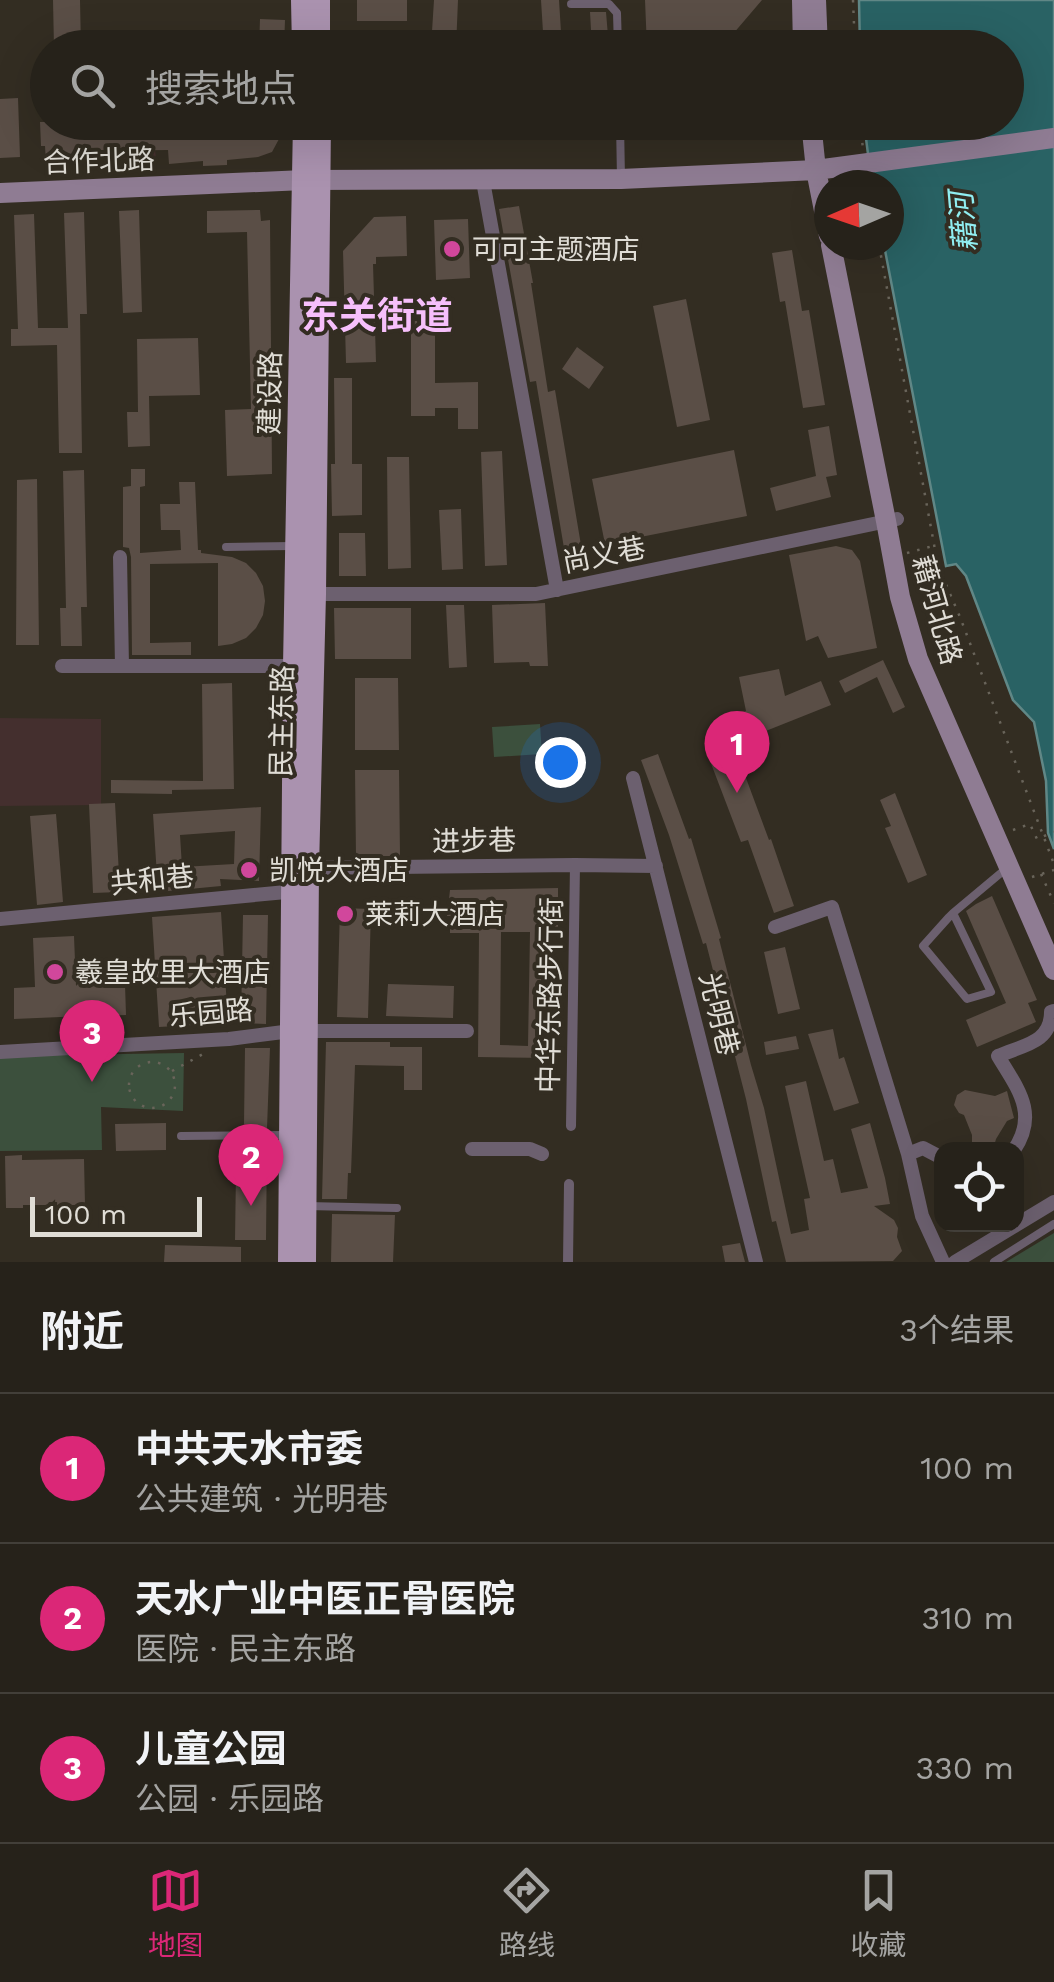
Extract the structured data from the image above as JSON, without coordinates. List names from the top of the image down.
{
  "streets": {
    "main road": [
      "合作北路",
      "建设路",
      "藉河北路",
      "民主东路"
    ],
    "street": [
      "尚义巷",
      "进步巷",
      "共和巷",
      "中华东路步行街",
      "乐园路",
      "光明巷"
    ]
  },
  "crossings": [
    ["合作北路", "建设路"],
    ["合作北路", "民主东路"],
    ["建设路", "民主东路"],
    ["尚义巷", "藉河北路"],
    ["尚义巷", "民主东路"],
    ["民主东路", "进步巷"],
    ["民主东路", "共和巷"],
    ["民主东路", "乐园路"],
    ["进步巷", "共和巷"],
    ["进步巷", "中华东路步行街"],
    ["进步巷", "光明巷"]
  ],
  "districts": ["东关街道"],
  "water": ["藉河"],
  "places": [
    "可可主题酒店",
    "凯悦大酒店",
    "莱莉大酒店",
    "羲皇故里大酒店"
  ],
  "scale_bar": "100 m",
  "north": "left",
  "page": {
    "search": "搜索地点",
    "pins": ["1", "3", "2"],
    "scale": "100 m",
    "heading": ["附近", "3个结果"],
    "list": [
      {
        "mark": "1",
        "name": "中共天水市委",
        "note": "公共建筑 · 光明巷",
        "value": "100 m"
      },
      {
        "mark": "2",
        "name": "天水广业中医正骨医院",
        "note": "医院 · 民主东路",
        "value": "310 m"
      },
      {
        "mark": "3",
        "name": "儿童公园",
        "note": "公园 · 乐园路",
        "value": "330 m"
      }
    ],
    "nav": ["地图", "路线", "收藏"]
  }
}
